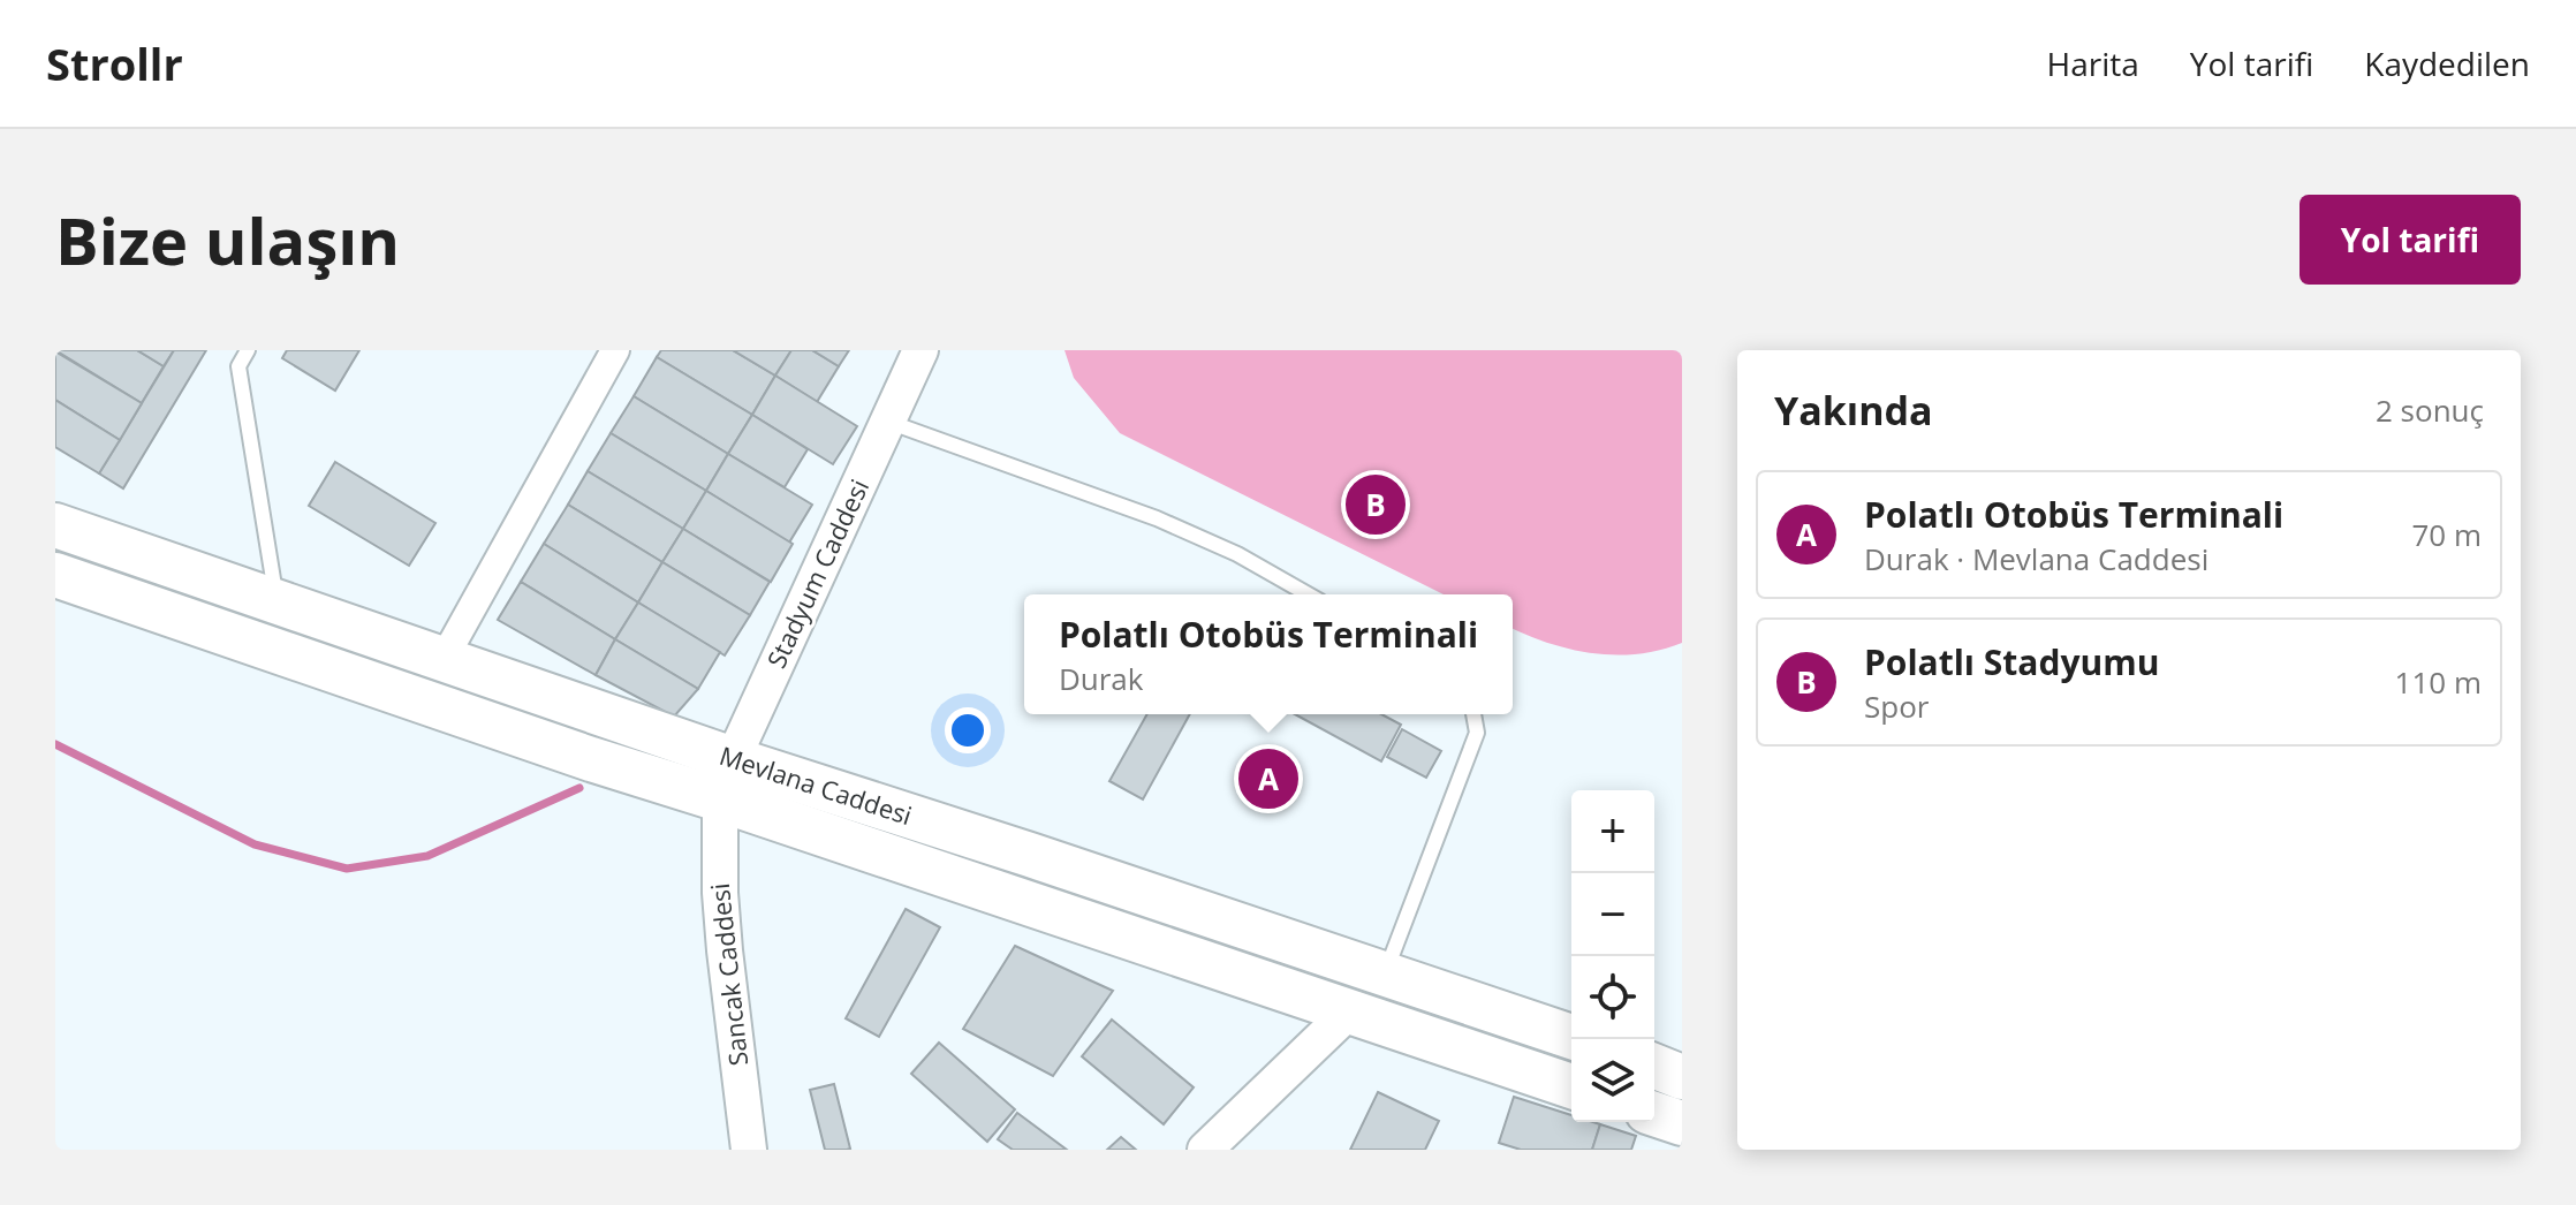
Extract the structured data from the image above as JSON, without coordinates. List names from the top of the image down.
{
  "streets": {
    "main road": ["Mevlana Caddesi"],
    "street": ["Stadyum Caddesi", "Sancak Caddesi"]
  },
  "crossings": [
    ["Stadyum Caddesi", "Mevlana Caddesi"],
    ["Stadyum Caddesi", "Sancak Caddesi"],
    ["Mevlana Caddesi", "Sancak Caddesi"]
  ],
  "page": {
    "header": "Strollr",
    "nav": ["Harita", "Yol tarifi", "Kaydedilen"],
    "buttons": "Yol tarifi",
    "title": "Bize ulaşın",
    "heading": ["Yakında", "2 sonuç"],
    "pins": ["B", "A"],
    "list": [
      {
        "mark": "A",
        "name": "Polatlı Otobüs Terminali",
        "note": "Durak · Mevlana Caddesi",
        "value": "70 m"
      },
      {
        "mark": "B",
        "name": "Polatlı Stadyumu",
        "note": "Spor",
        "value": "110 m"
      }
    ],
    "popup": ["Polatlı Otobüs Terminali", "Durak"],
    "map_buttons": ["+", "−"]
  }
}
